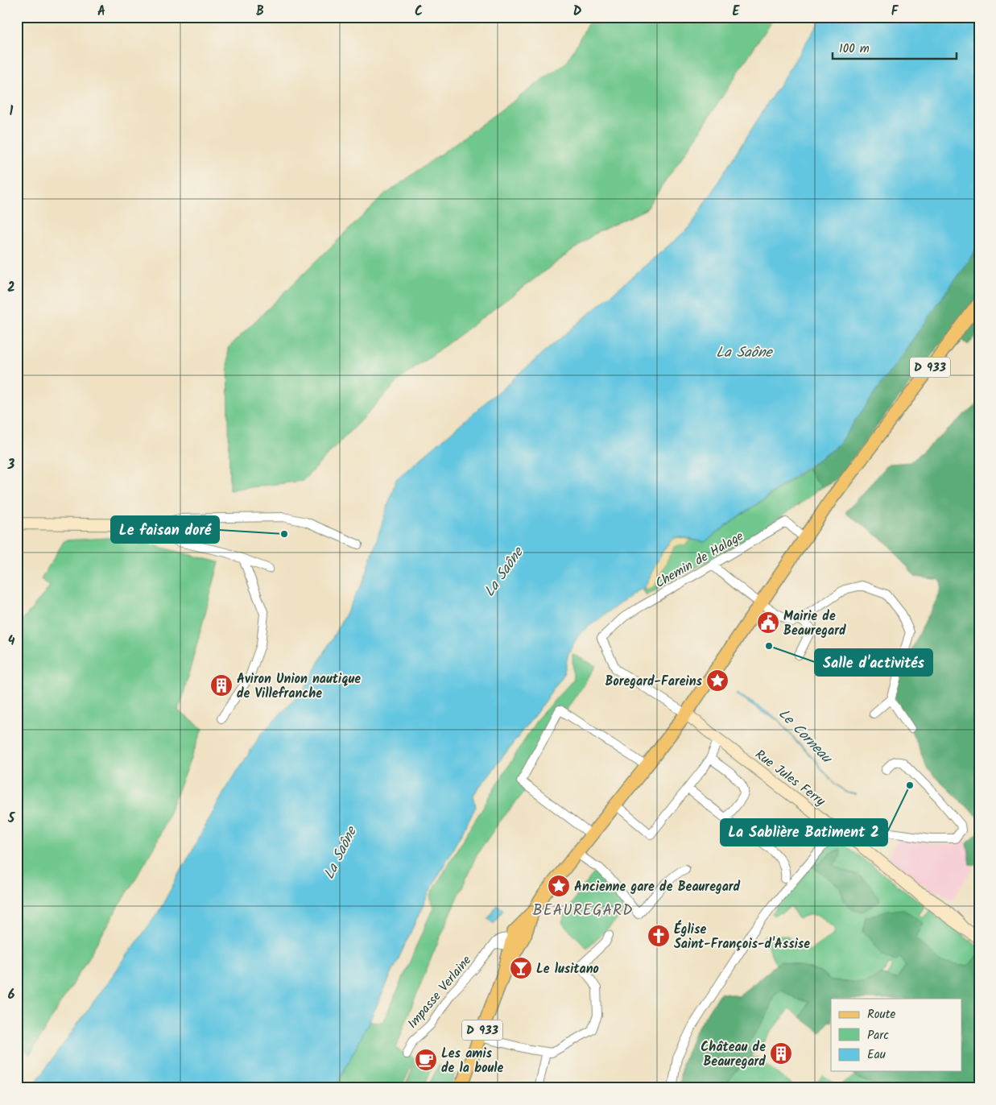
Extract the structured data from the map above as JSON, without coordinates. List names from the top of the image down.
{
  "streets": {
    "main road": ["D 933"],
    "street": ["Chemin de Halage", "Rue Jules Ferry", "Impasse Verlaine"]
  },
  "crossings": [
    ["D 933", "Chemin de Halage"],
    ["D 933", "Rue Jules Ferry"],
    ["D 933", "Impasse Verlaine"],
    ["Chemin de Halage", "Rue Jules Ferry"]
  ],
  "districts": ["BEAUREGARD"],
  "water": ["La Saône", "Le Corneau"],
  "places": {
    "other": ["Le faisan doré", "Salle d'activités", "La Sablière Batiment 2"],
    "public building": ["Mairie de Beauregard"],
    "place": ["Boregard-Fareins", "Ancienne gare de Beauregard"],
    "building": ["Aviron Union nautique de Villefranche", "Château de Beauregard"],
    "church": ["Église Saint-François-d'Assise"],
    "bar": ["Le lusitano"],
    "cafe": ["Les amis de la boule"]
  },
  "legend": ["Route", "Parc", "Eau"],
  "scale_bar": "100 m",
  "grid": {
    "columns": [
      "A",
      "B",
      "C",
      "D",
      "E",
      "F"
    ],
    "rows": [
      "1",
      "2",
      "3",
      "4",
      "5",
      "6"
    ]
  }
}
